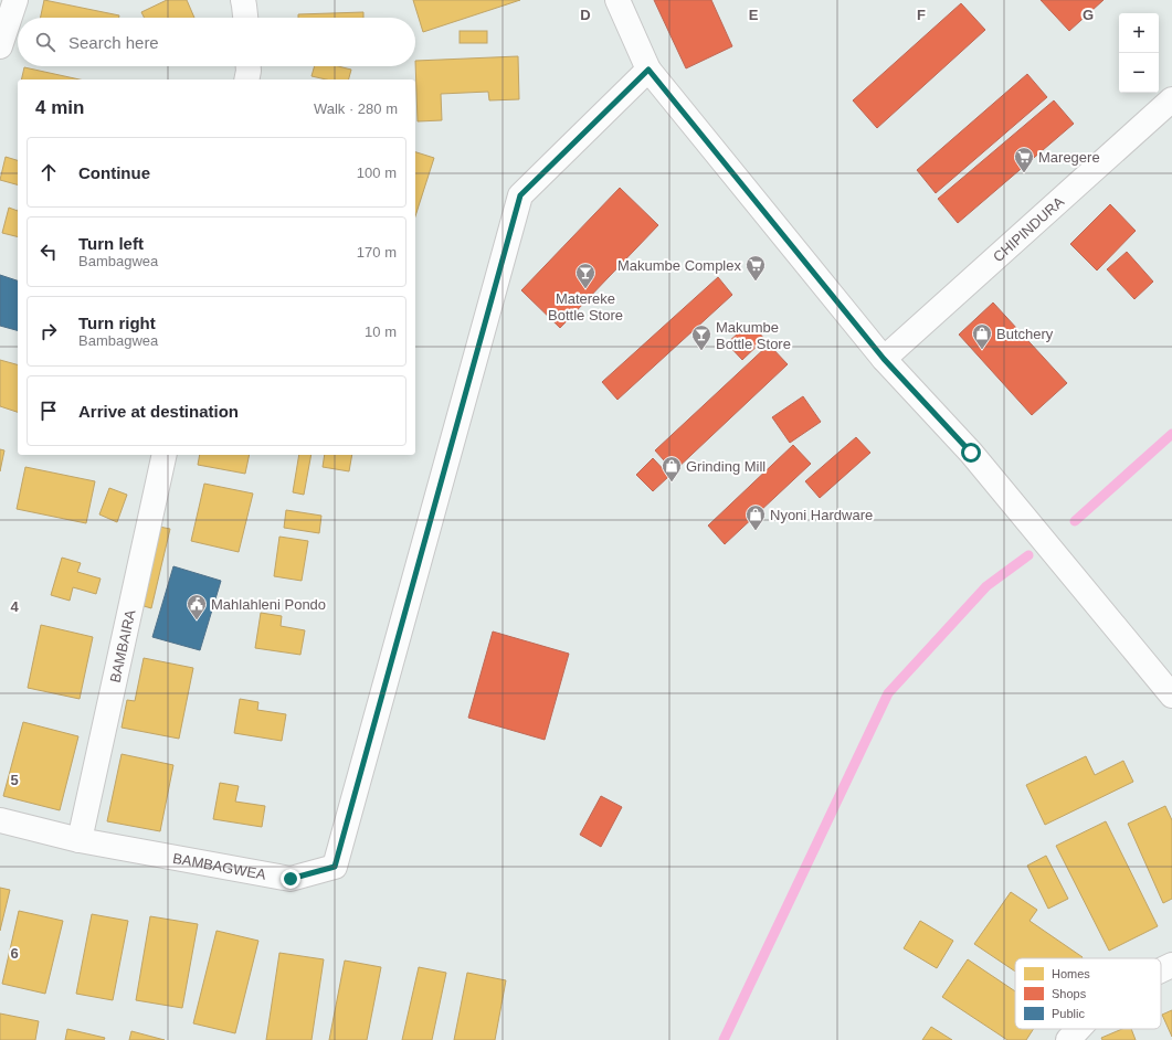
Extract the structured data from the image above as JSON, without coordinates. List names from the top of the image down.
{
  "streets": {
    "street": ["CHIPINDURA", "BAMBAIRA", "BAMBAGWEA"]
  },
  "crossings": [
    ["BAMBAIRA", "BAMBAGWEA"]
  ],
  "places": {
    "supermarket": ["Maregere", "Makumbe Complex"],
    "bar": ["Matereke Bottle Store", "Makumbe Bottle Store"],
    "shop": ["Butchery", "Grinding Mill", "Nyoni Hardware"],
    "public building": ["Mahlahleni Pondo"]
  },
  "legend": ["Homes", "Shops", "Public"],
  "page": {
    "map_buttons": ["+", "−"],
    "search": "Search here",
    "heading": ["4 min", "Walk · 280 m"],
    "list": [
      ["Continue", "100 m"],
      ["Turn left", "Bambagwea", "170 m"],
      ["Turn right", "Bambagwea", "10 m"],
      "Arrive at destination"
    ]
  },
  "grid": {
    "columns": [
      "D",
      "E",
      "F",
      "G"
    ],
    "rows": ["4", "5", "6"]
  }
}
